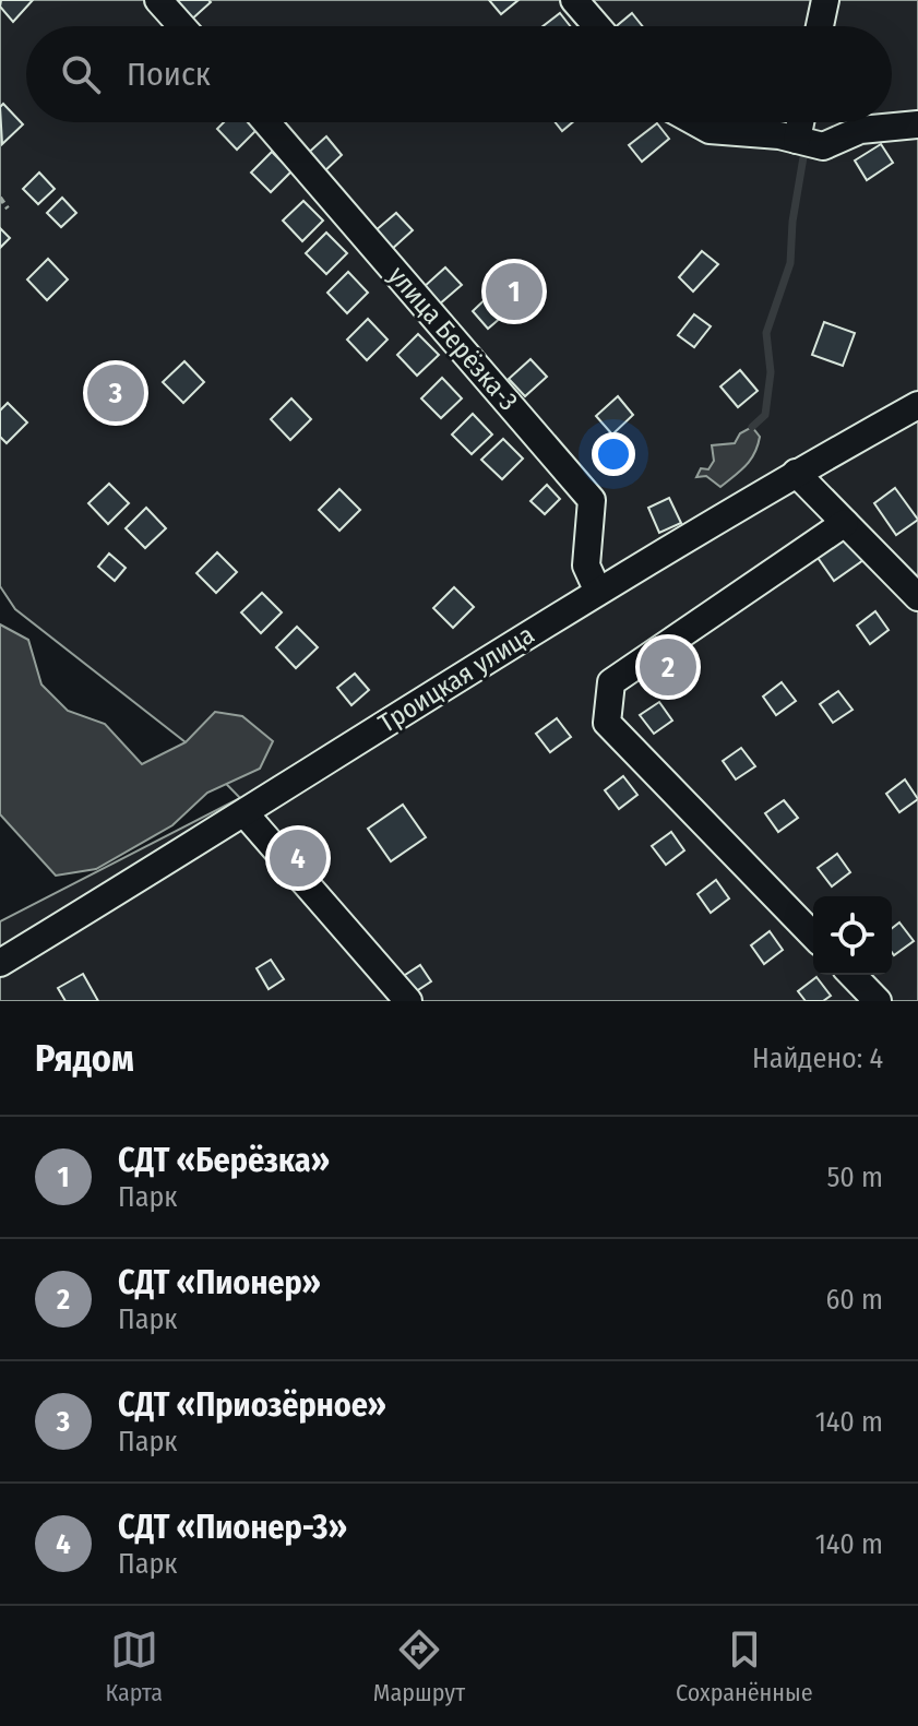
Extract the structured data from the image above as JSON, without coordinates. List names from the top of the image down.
{
  "streets": {
    "street": ["улица Берёзка-3", "Троицкая улица"]
  },
  "crossings": [
    ["улица Берёзка-3", "Троицкая улица"]
  ],
  "page": {
    "search": "Поиск",
    "pins": [
      "1",
      "3",
      "2",
      "4"
    ],
    "heading": ["Рядом", "Найдено: 4"],
    "list": [
      {
        "mark": "1",
        "name": "СДТ «Берёзка»",
        "note": "Парк",
        "value": "50 m"
      },
      {
        "mark": "2",
        "name": "СДТ «Пионер»",
        "note": "Парк",
        "value": "60 m"
      },
      {
        "mark": "3",
        "name": "СДТ «Приозёрное»",
        "note": "Парк",
        "value": "140 m"
      },
      {
        "mark": "4",
        "name": "СДТ «Пионер-3»",
        "note": "Парк",
        "value": "140 m"
      }
    ],
    "nav": ["Карта", "Маршрут", "Сохранённые"]
  }
}
